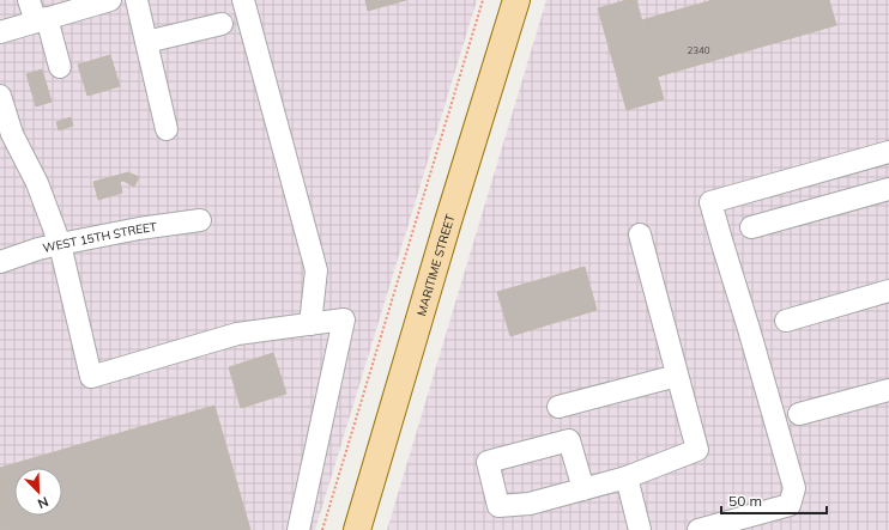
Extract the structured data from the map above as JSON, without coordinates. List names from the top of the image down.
{
  "streets": {
    "main road": ["MARITIME STREET"],
    "street": ["WEST 15TH STREET"]
  },
  "house_numbers": ["2340"],
  "scale_bar": "50 m",
  "north": "bottom right"
}
